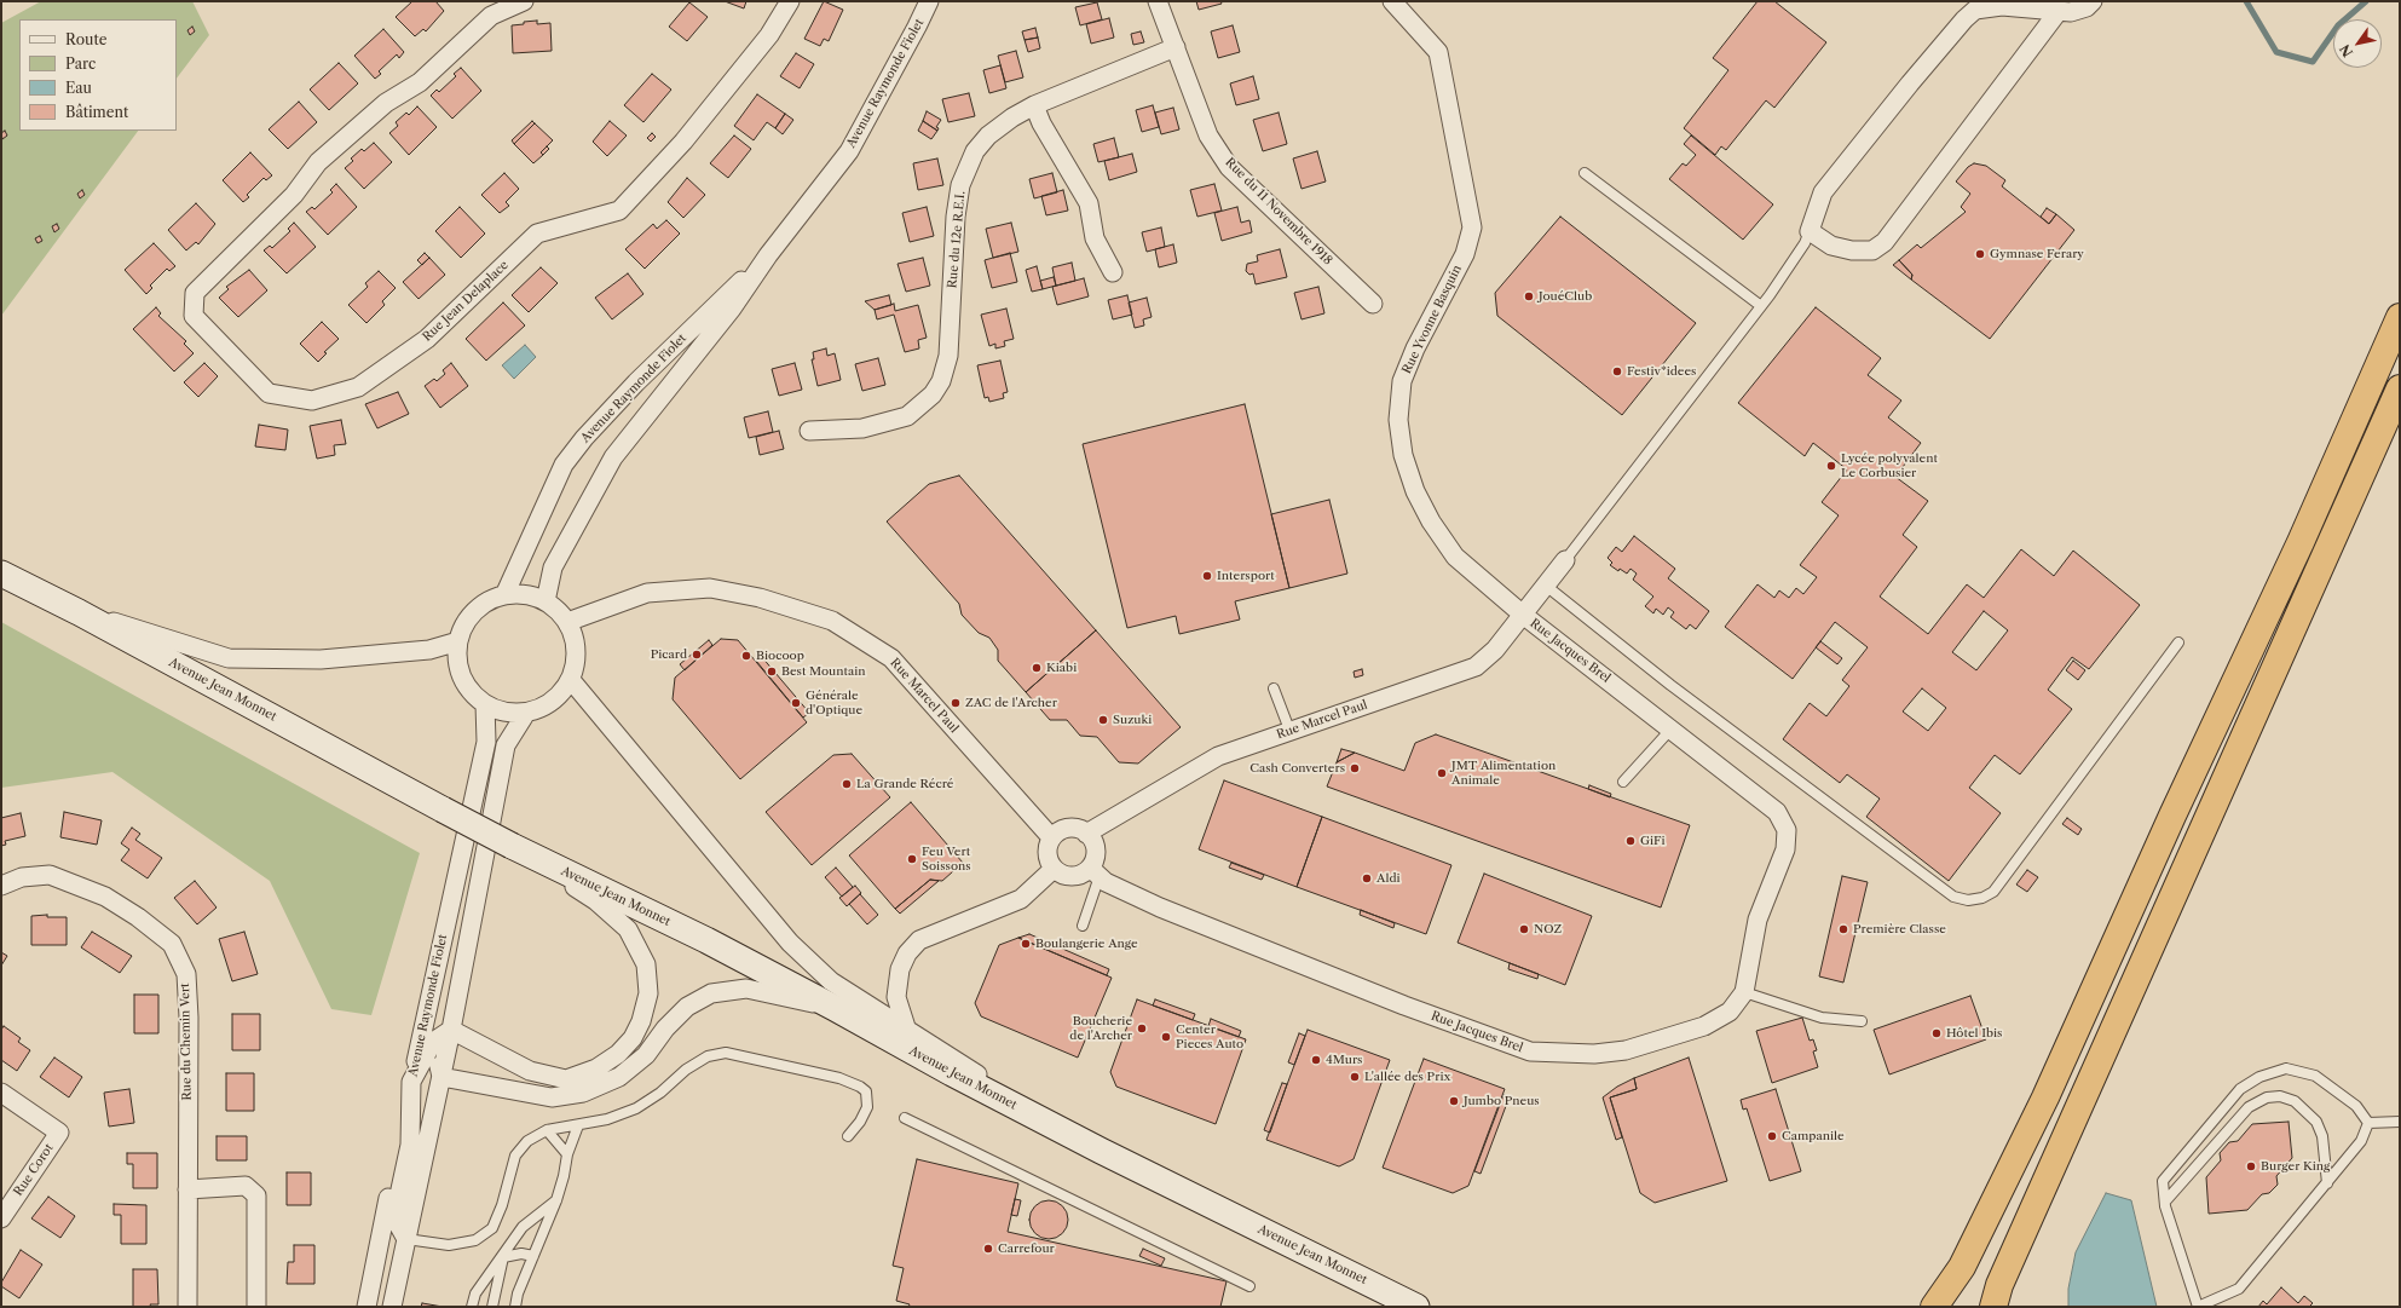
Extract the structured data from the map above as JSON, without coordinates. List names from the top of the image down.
{
  "streets": {
    "main road": ["Avenue Jean Monnet"],
    "street": [
      "Avenue Raymonde Fiolet",
      "Rue du 11 Novembre 1918",
      "Rue du 12e R.E.I.",
      "Rue Jean Delaplace",
      "Rue Yvonne Basquin",
      "Rue Jacques Brel",
      "Rue Marcel Paul",
      "Rue du Chemin Vert",
      "Rue Corot"
    ]
  },
  "crossings": [
    ["Avenue Raymonde Fiolet", "Rue Marcel Paul"],
    ["Rue du 11 Novembre 1918", "Rue du 12e R.E.I."],
    ["Rue Yvonne Basquin", "Rue Jacques Brel"],
    ["Rue Yvonne Basquin", "Rue Marcel Paul"],
    ["Rue Jacques Brel", "Rue Marcel Paul"]
  ],
  "places": [
    "Gymnase Ferary",
    "JouéClub",
    "Festiv*idees",
    "Lycée polyvalent Le Corbusier",
    "Intersport",
    "Picard",
    "Biocoop",
    "Kiabi",
    "Best Mountain",
    "Générale d'Optique",
    "ZAC de l'Archer",
    "Suzuki",
    "Cash Converters",
    "JMT Alimentation Animale",
    "La Grande Récré",
    "GiFi",
    "Feu Vert Soissons",
    "Aldi",
    "NOZ",
    "Première Classe",
    "Boulangerie Ange",
    "Boucherie de l'Archer",
    "Hôtel Ibis",
    "Center Pieces Auto",
    "4Murs",
    "L'allée des Prix",
    "Jumbo Pneus",
    "Campanile",
    "Burger King",
    "Carrefour"
  ],
  "legend": [
    "Route",
    "Parc",
    "Eau",
    "Bâtiment"
  ],
  "north": "bottom left"
}
